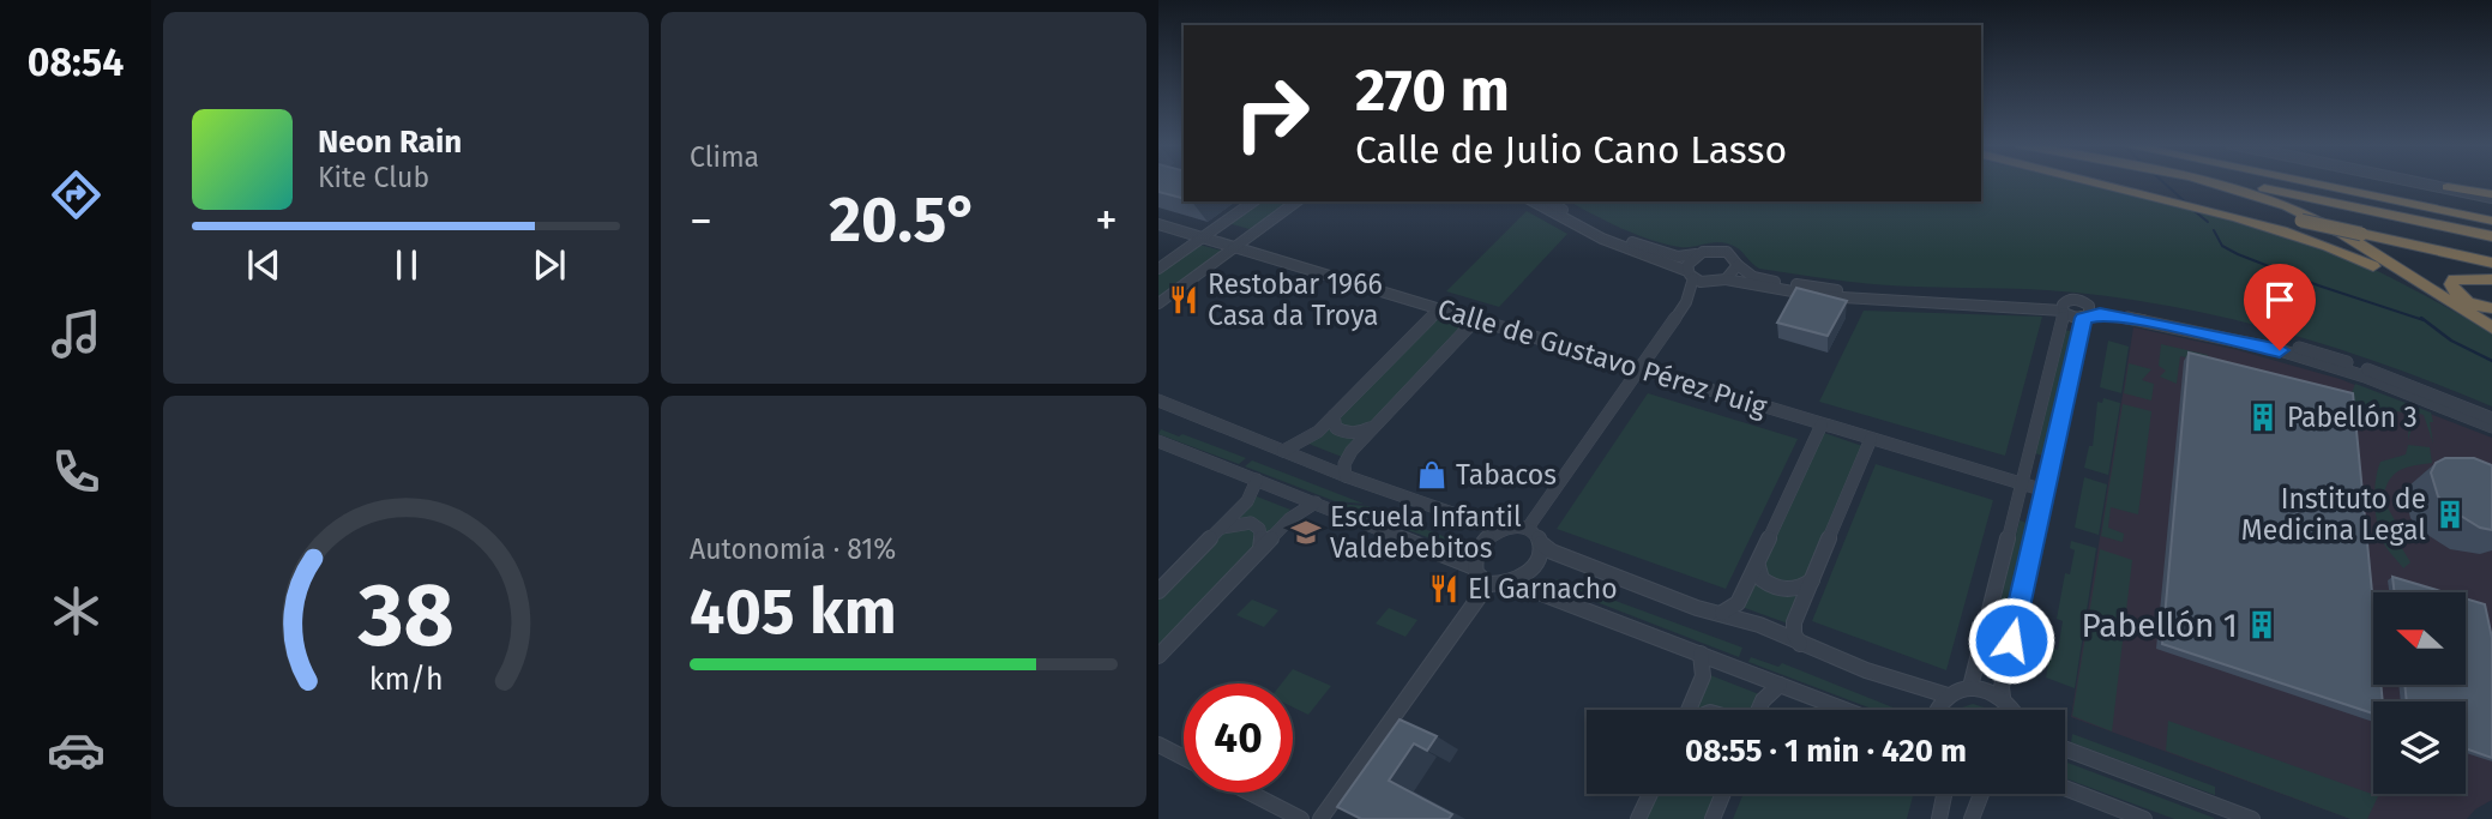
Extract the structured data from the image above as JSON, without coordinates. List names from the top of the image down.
{
  "streets": {
    "street": ["Calle de Gustavo Pérez Puig"]
  },
  "places": {
    "restaurant": ["Restobar 1966 Casa da Troya", "El Garnacho"],
    "building": ["Pabellón 3", "Instituto de Medicina Legal", "Pabellón 1"],
    "shop": ["Tabacos"],
    "school or university": ["Escuela Infantil Valdebebitos"]
  },
  "north": "left",
  "page": {
    "tabs": "08:54",
    "tile": [
      "Clima",
      ["Autonomía · 81%", "405 km"]
    ],
    "turn": ["270 m", "Calle de Julio Cano Lasso"],
    "song": ["Neon Rain", "Kite Club"],
    "heat": ["−", "20.5°", "+"],
    "limit": "40",
    "trip": "08:55 · 1 min · 420 m",
    "gauge": ["38", "km/h"]
  }
}
